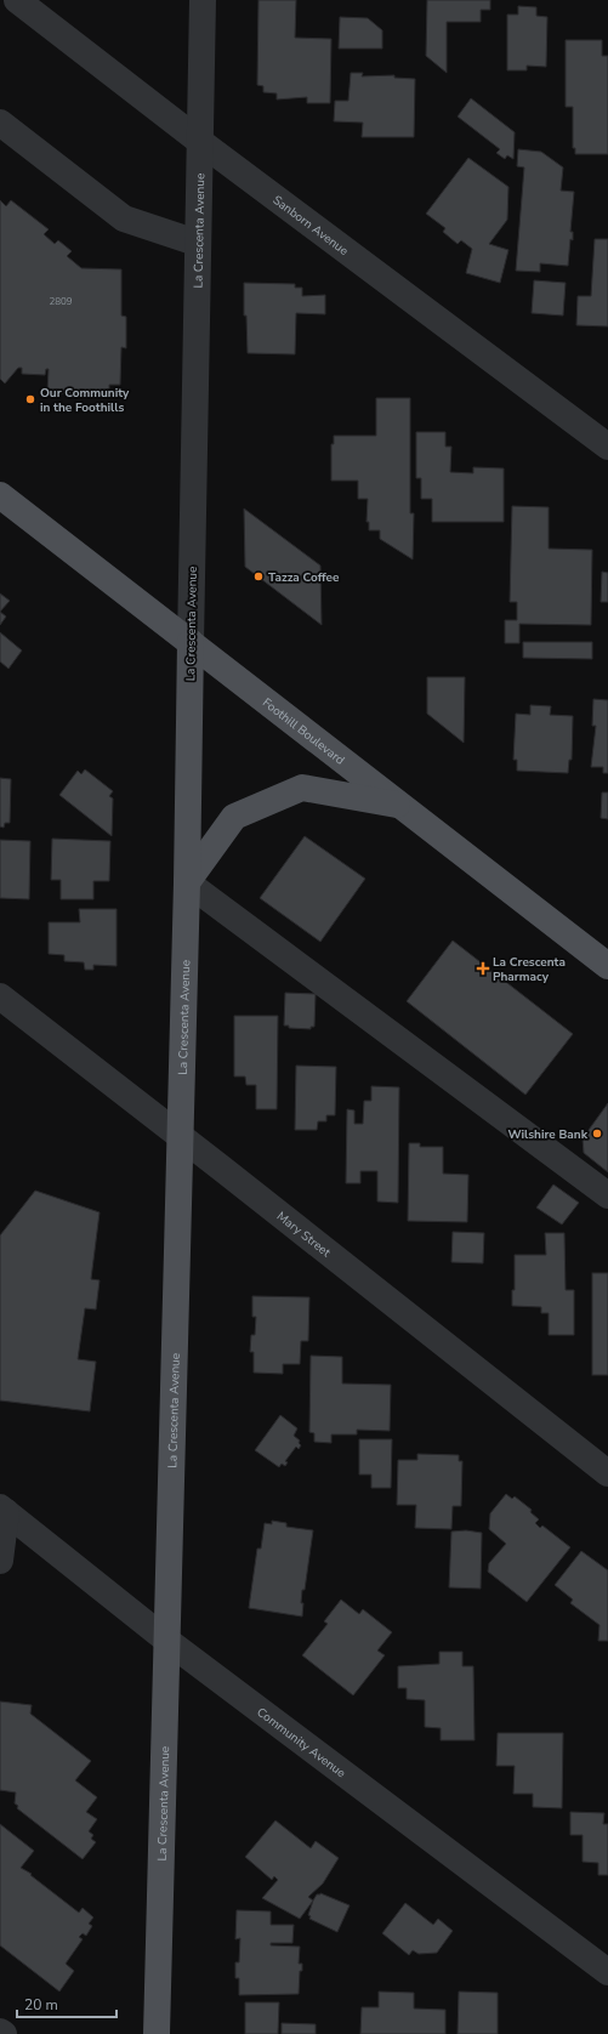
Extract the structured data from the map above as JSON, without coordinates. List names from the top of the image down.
{
  "streets": {
    "main road": ["La Crescenta Avenue", "Foothill Boulevard"],
    "street": ["Sanborn Avenue", "Mary Street", "Community Avenue"]
  },
  "crossings": [
    ["Sanborn Avenue", "La Crescenta Avenue"],
    ["La Crescenta Avenue", "Foothill Boulevard"],
    ["La Crescenta Avenue", "Mary Street"],
    ["La Crescenta Avenue", "Community Avenue"]
  ],
  "places": {
    "other": ["Our Community in the Foothills", "Tazza Coffee", "Wilshire Bank"],
    "health": ["La Crescenta Pharmacy"]
  },
  "house_numbers": ["2809"],
  "scale_bar": "20 m"
}
